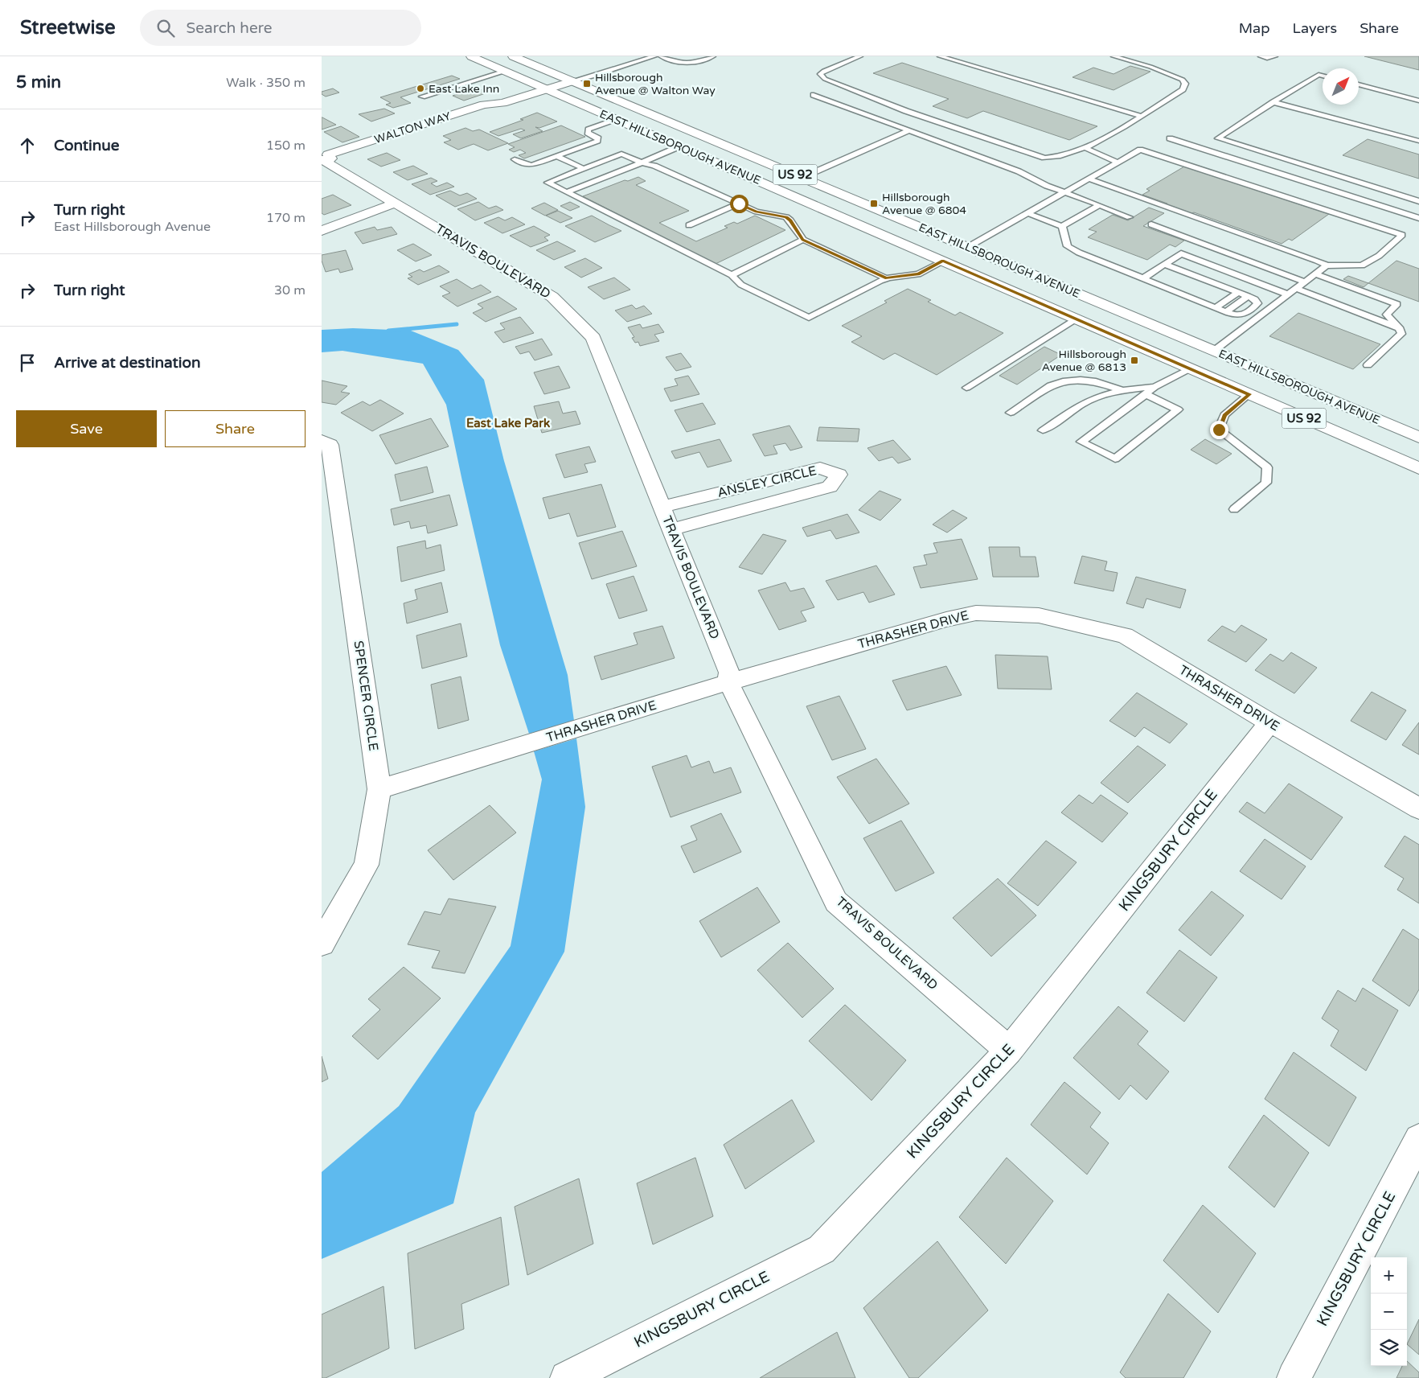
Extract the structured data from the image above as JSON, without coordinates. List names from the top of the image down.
{
  "streets": {
    "street": [
      "WALTON WAY",
      "EAST HILLSBOROUGH AVENUE",
      "US 92",
      "TRAVIS BOULEVARD",
      "ANSLEY CIRCLE",
      "THRASHER DRIVE",
      "SPENCER CIRCLE",
      "KINGSBURY CIRCLE"
    ]
  },
  "crossings": [
    ["WALTON WAY", "EAST HILLSBOROUGH AVENUE"],
    ["WALTON WAY", "TRAVIS BOULEVARD"],
    ["TRAVIS BOULEVARD", "ANSLEY CIRCLE"],
    ["TRAVIS BOULEVARD", "THRASHER DRIVE"],
    ["TRAVIS BOULEVARD", "KINGSBURY CIRCLE"],
    ["THRASHER DRIVE", "SPENCER CIRCLE"],
    ["THRASHER DRIVE", "KINGSBURY CIRCLE"]
  ],
  "districts": ["East Lake Park"],
  "places": {
    "transit": ["Hillsborough Avenue @ Walton Way", "Hillsborough Avenue @ 6804", "Hillsborough Avenue @ 6813"],
    "other": ["East Lake Inn"]
  },
  "north": "top right",
  "page": {
    "header": "Streetwise",
    "search": "Search here",
    "nav": ["Map", "Layers", "Share"],
    "heading": ["5 min", "Walk · 350 m"],
    "list": [
      ["Continue", "150 m"],
      ["Turn right", "East Hillsborough Avenue", "170 m"],
      ["Turn right", "30 m"],
      "Arrive at destination"
    ],
    "buttons": ["Save", "Share"],
    "map_buttons": ["+", "−"]
  }
}
